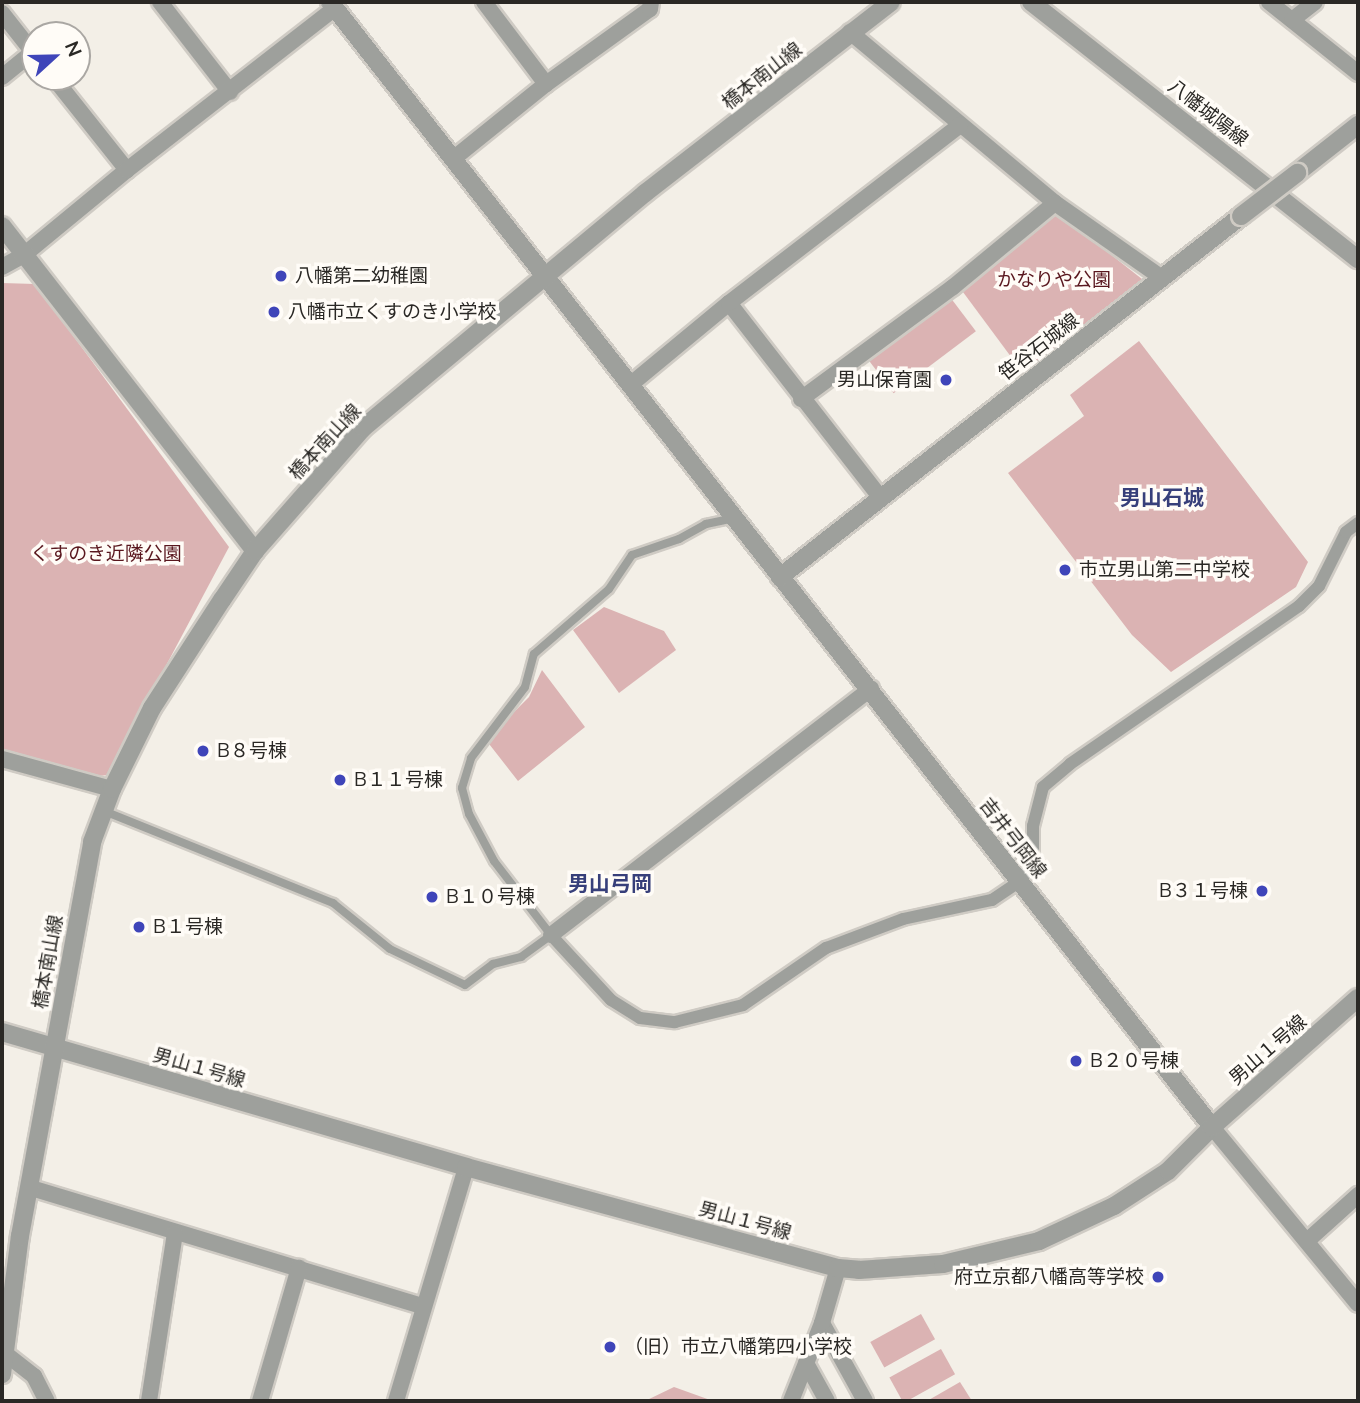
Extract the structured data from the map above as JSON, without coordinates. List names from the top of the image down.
{
  "streets": {
    "street": [
      "橋本南山線",
      "八幡城陽線",
      "笹谷石城線",
      "吉井弓岡線",
      "男山１号線"
    ]
  },
  "crossings": [
    ["橋本南山線", "吉井弓岡線"],
    ["橋本南山線", "男山１号線"],
    ["笹谷石城線", "吉井弓岡線"],
    ["吉井弓岡線", "男山１号線"]
  ],
  "districts": ["男山石城", "男山弓岡"],
  "parks": ["かなりや公園", "くすのき近隣公園"],
  "places": [
    "八幡第二幼稚園",
    "八幡市立くすのき小学校",
    "男山保育園",
    "市立男山第二中学校",
    "B８号棟",
    "B１１号棟",
    "B３１号棟",
    "B１０号棟",
    "B１号棟",
    "B２０号棟",
    "府立京都八幡高等学校",
    "（旧）市立八幡第四小学校"
  ],
  "north": "right"
}
